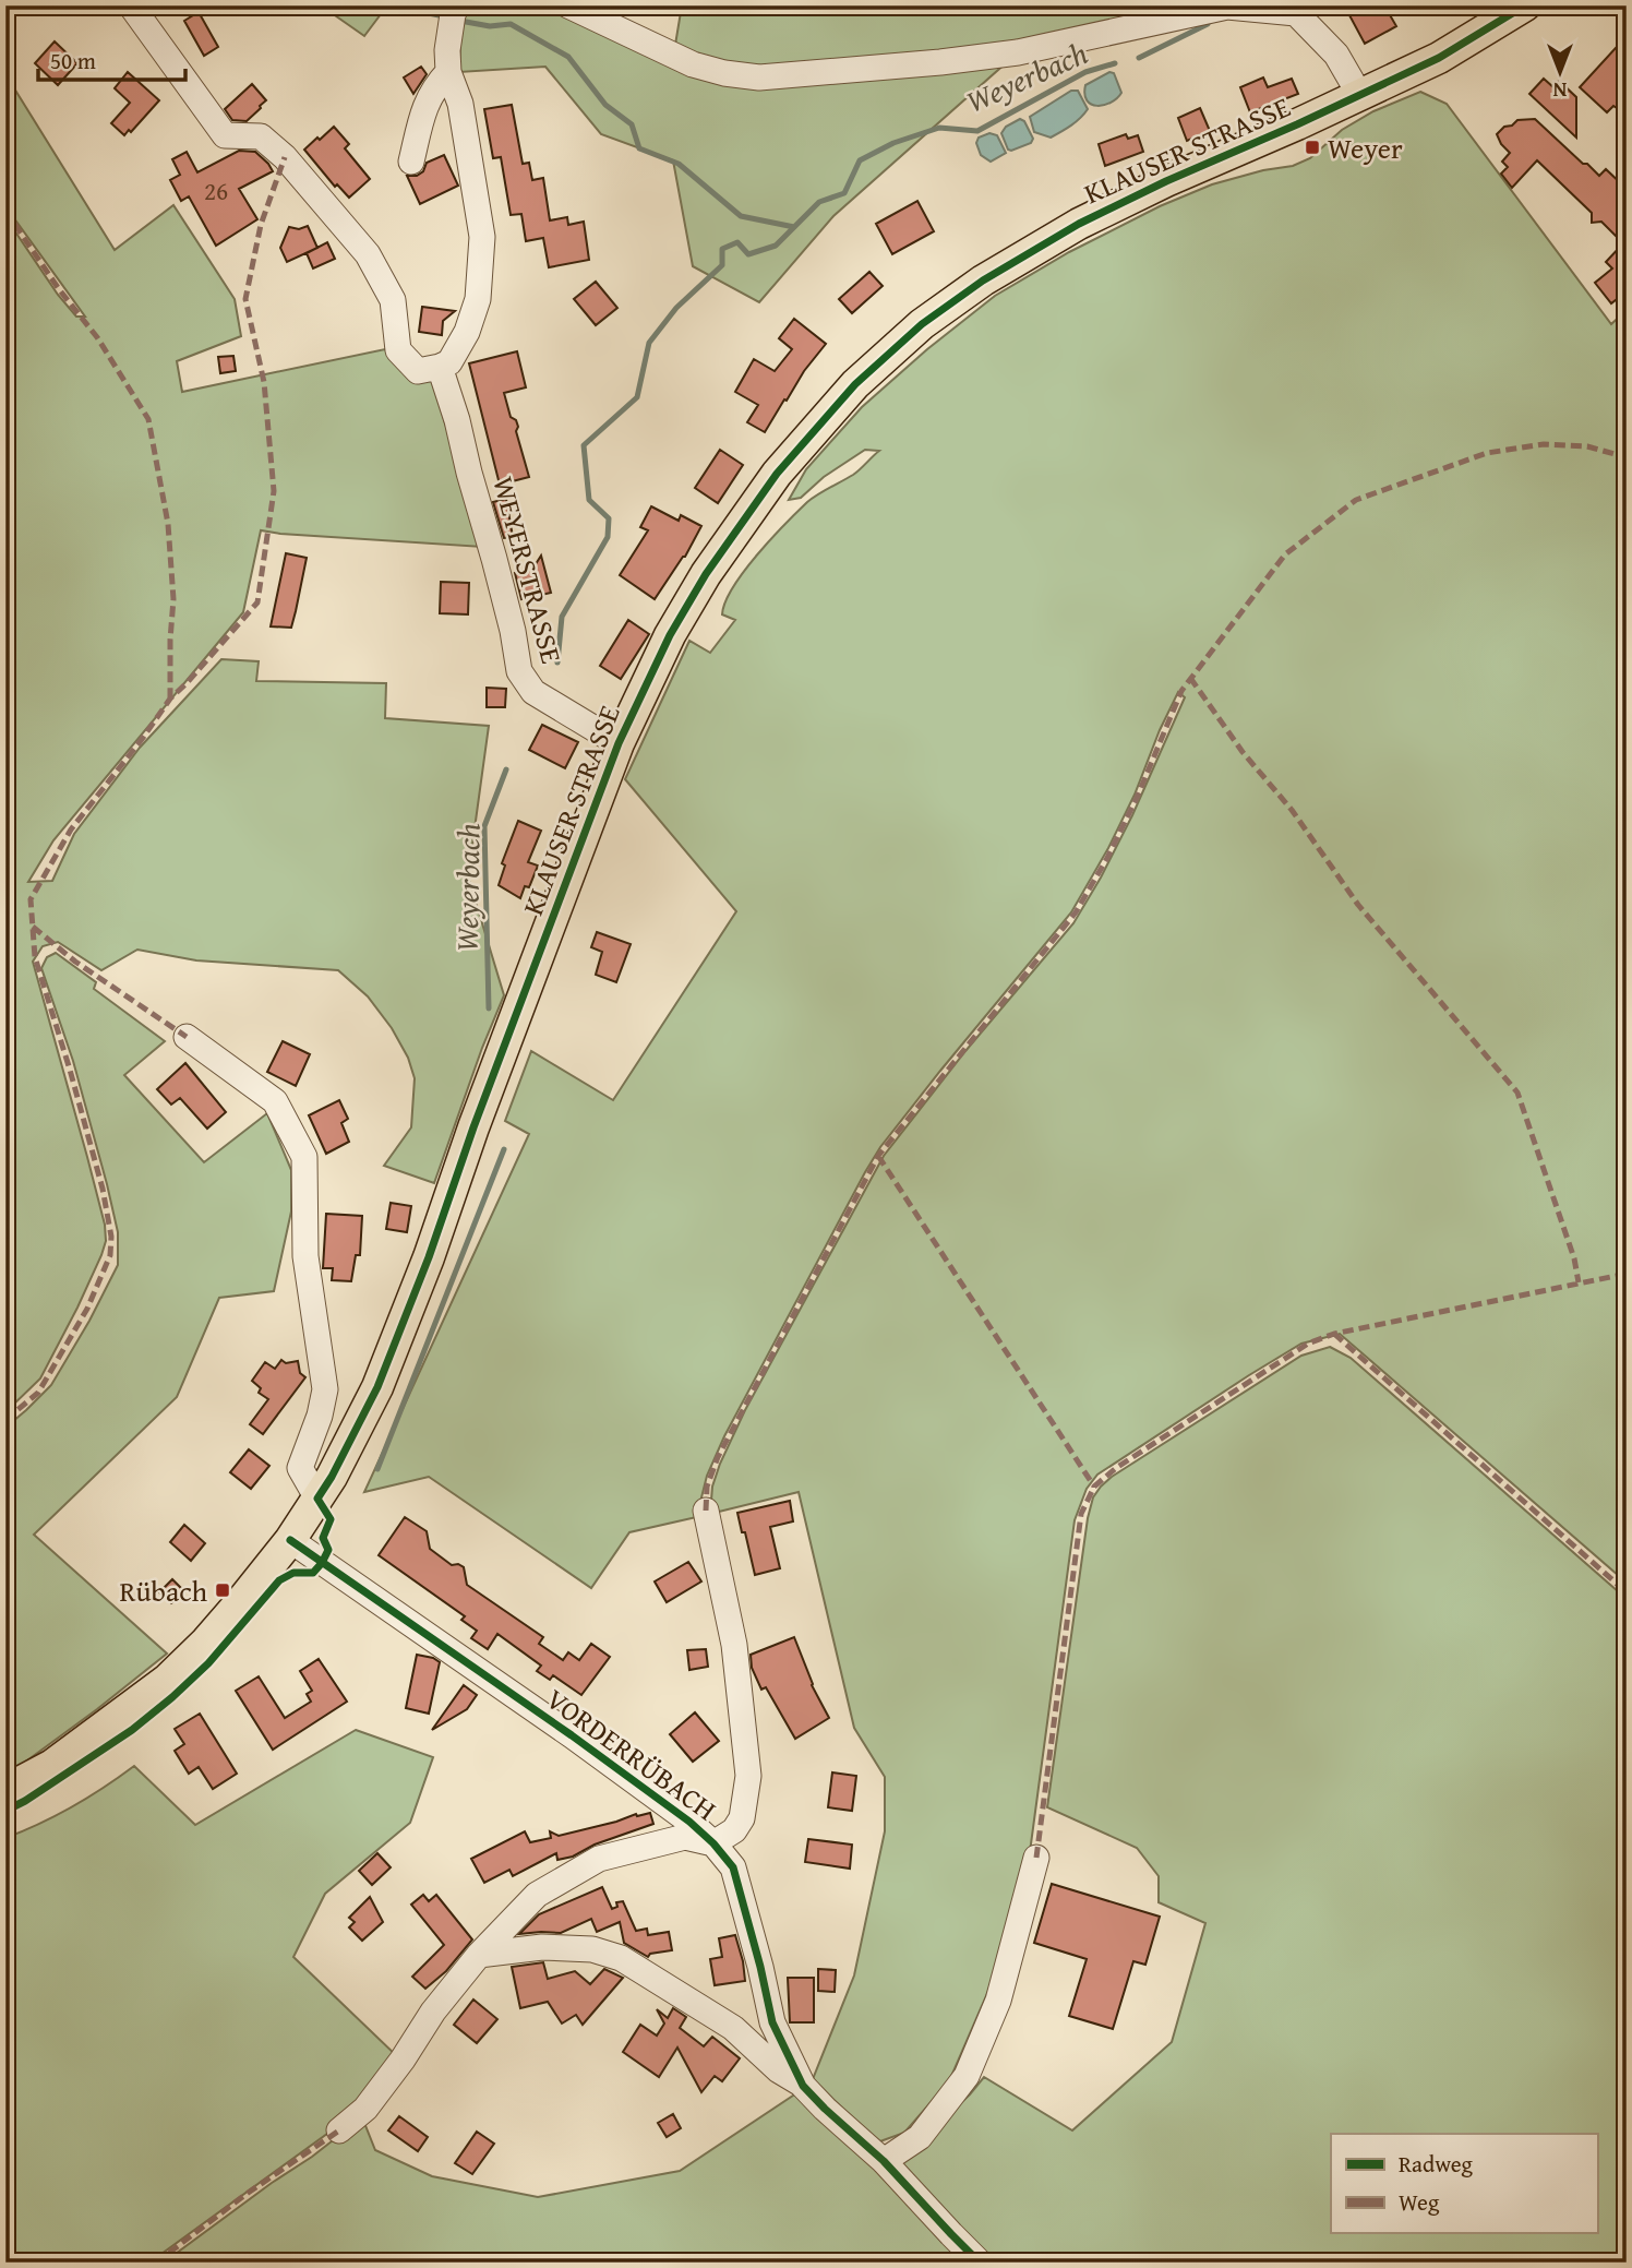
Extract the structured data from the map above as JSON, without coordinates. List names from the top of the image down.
{
  "streets": {
    "main road": ["KLAUSER STRASSE"],
    "street": ["WEYERSTRASSE", "VORDERRÜBACH"]
  },
  "crossings": [
    ["KLAUSER STRASSE", "WEYERSTRASSE"],
    ["KLAUSER STRASSE", "VORDERRÜBACH"]
  ],
  "water": ["Weyerbach"],
  "places": {
    "transit": ["Weyer", "Rübach"]
  },
  "house_numbers": ["26"],
  "legend": ["Radweg", "Weg"],
  "scale_bar": "50 m",
  "north": "bottom"
}
